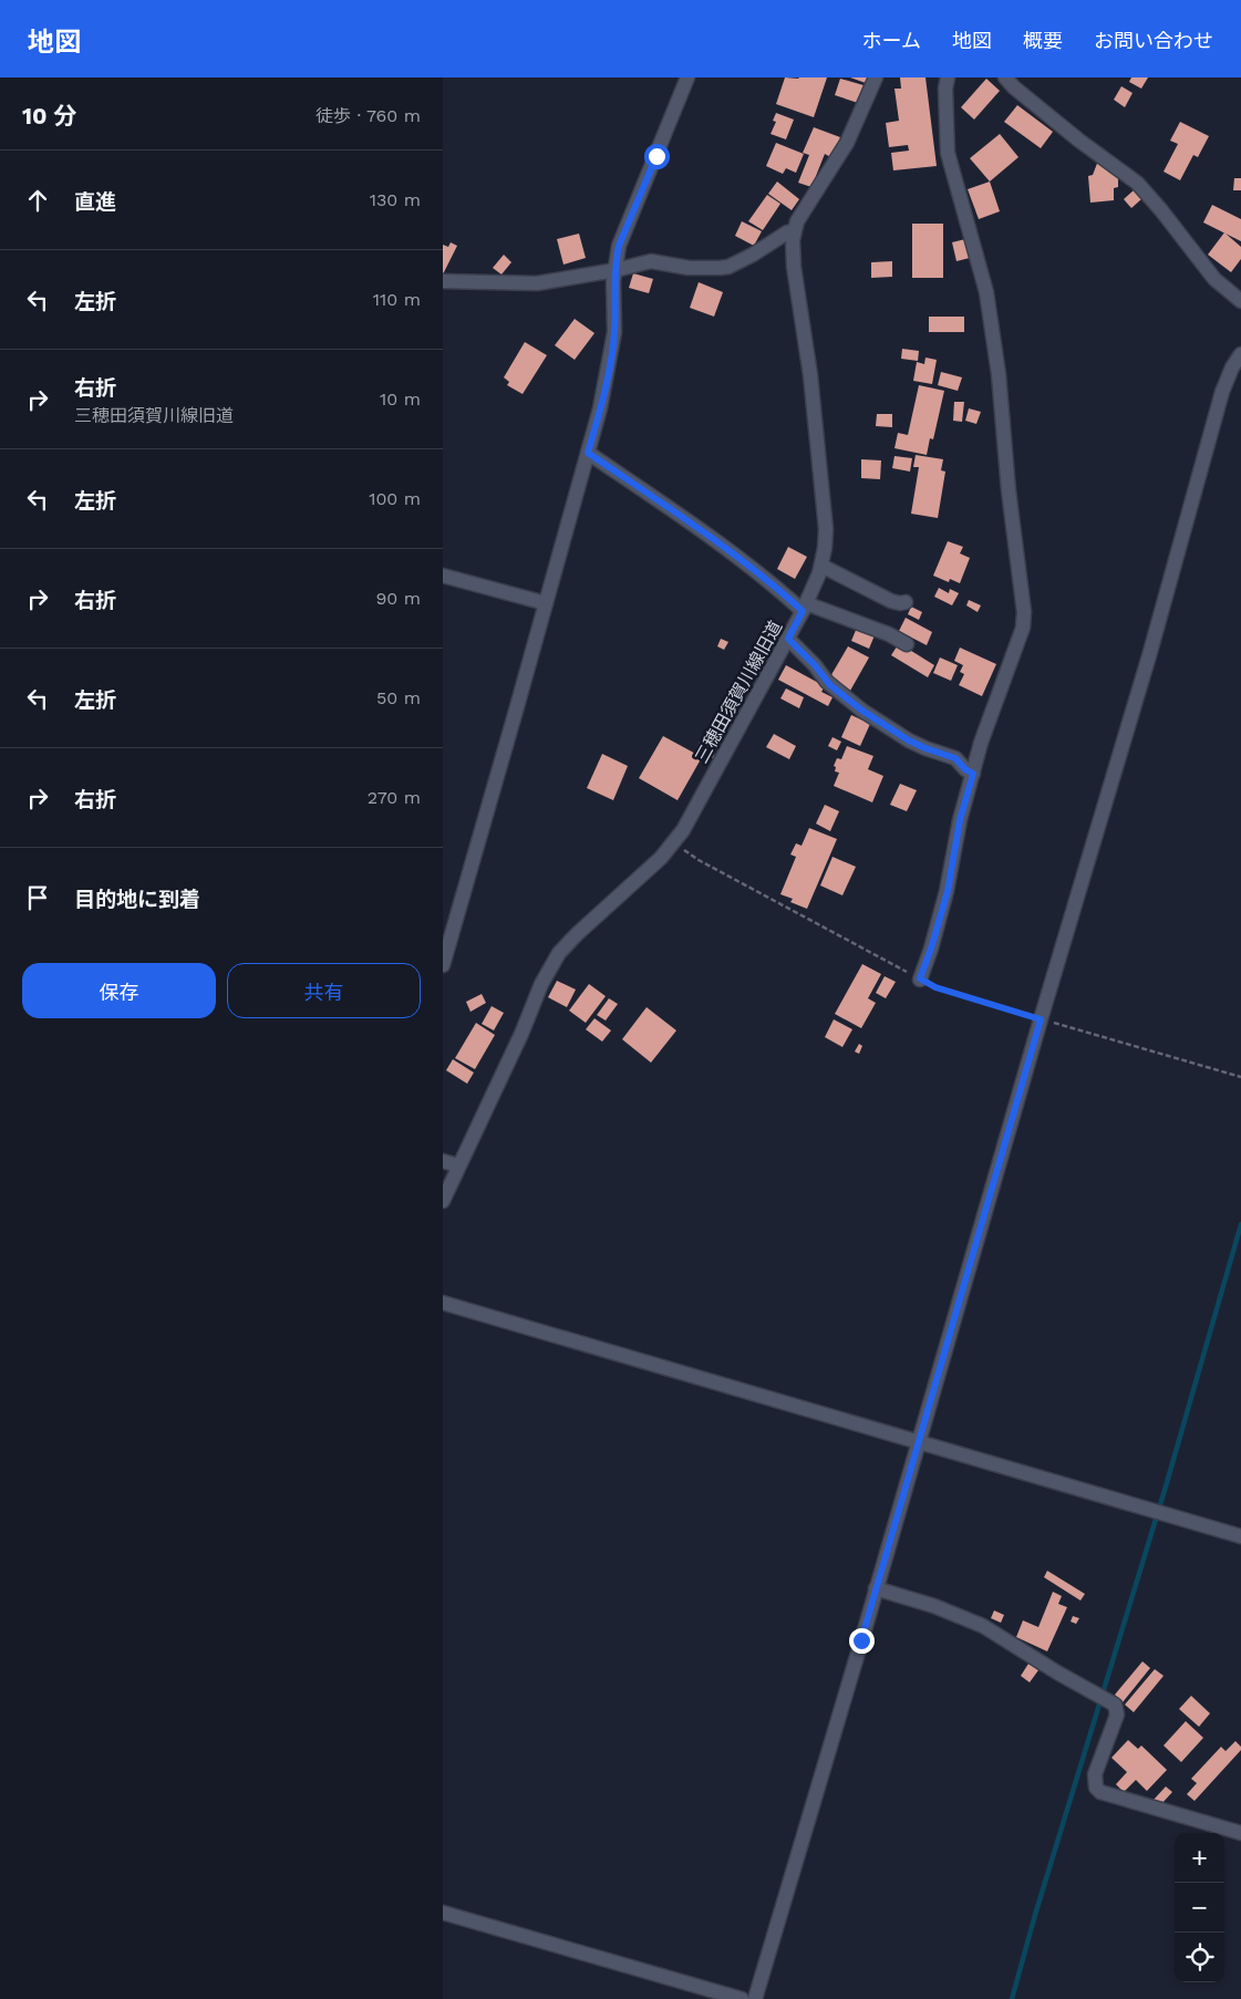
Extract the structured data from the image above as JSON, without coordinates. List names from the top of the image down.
{
  "streets": {
    "street": ["三穂田須賀川線旧道"]
  },
  "page": {
    "header": "地図",
    "nav": [
      "ホーム",
      "地図",
      "概要",
      "お問い合わせ"
    ],
    "heading": ["10 分", "徒歩 · 760 m"],
    "list": [
      ["直進", "130 m"],
      ["左折", "110 m"],
      ["右折", "三穂田須賀川線旧道", "10 m"],
      ["左折", "100 m"],
      ["右折", "90 m"],
      ["左折", "50 m"],
      ["右折", "270 m"],
      "目的地に到着"
    ],
    "buttons": ["保存", "共有"],
    "map_buttons": ["+", "−"]
  }
}
